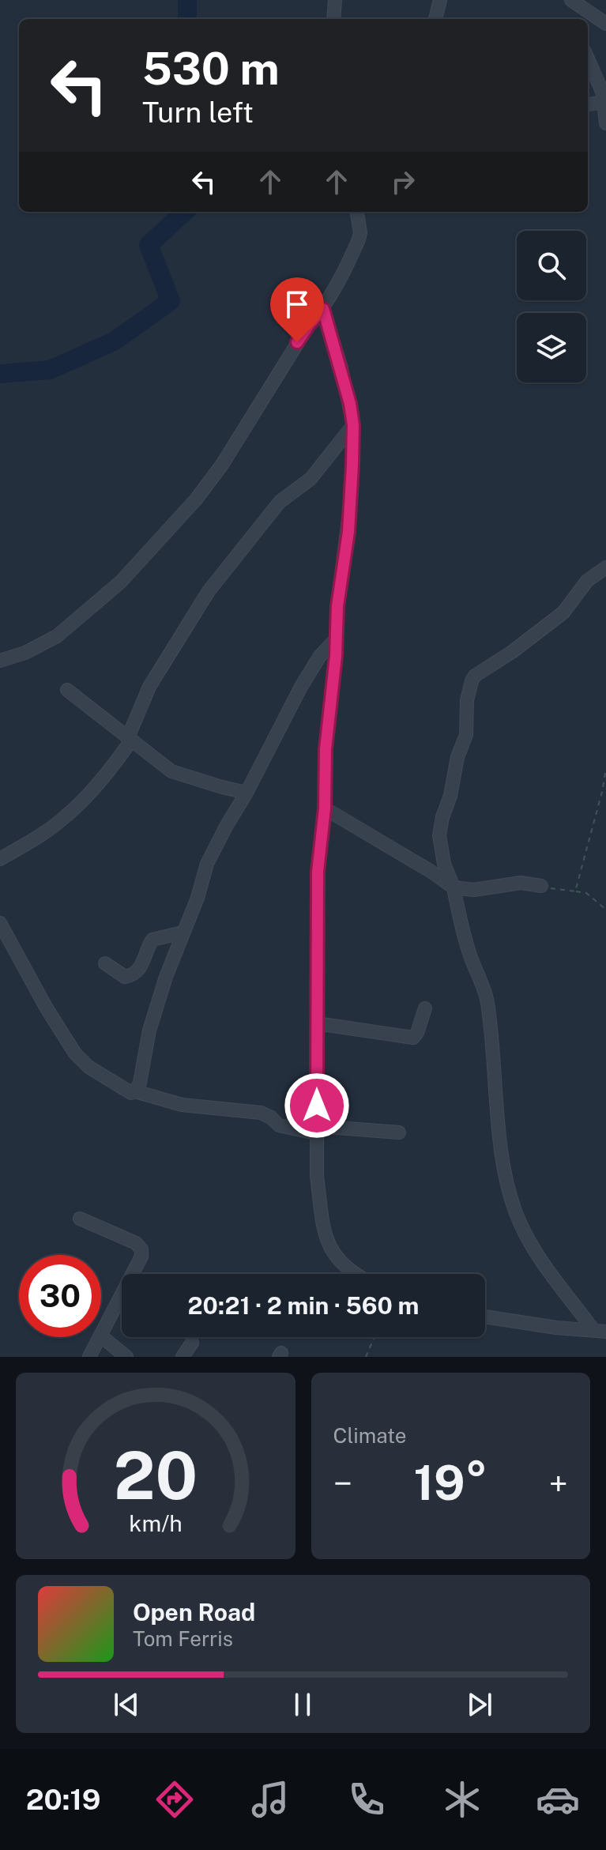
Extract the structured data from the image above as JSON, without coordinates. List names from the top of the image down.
{
  "page": {
    "turn": ["530 m", "Turn left"],
    "limit": "30",
    "trip": "20:21 · 2 min · 560 m",
    "tile": "Climate",
    "heat": ["−", "19°", "+"],
    "song": ["Open Road", "Tom Ferris"],
    "tabs": "20:19",
    "gauge": ["20", "km/h"]
  }
}
